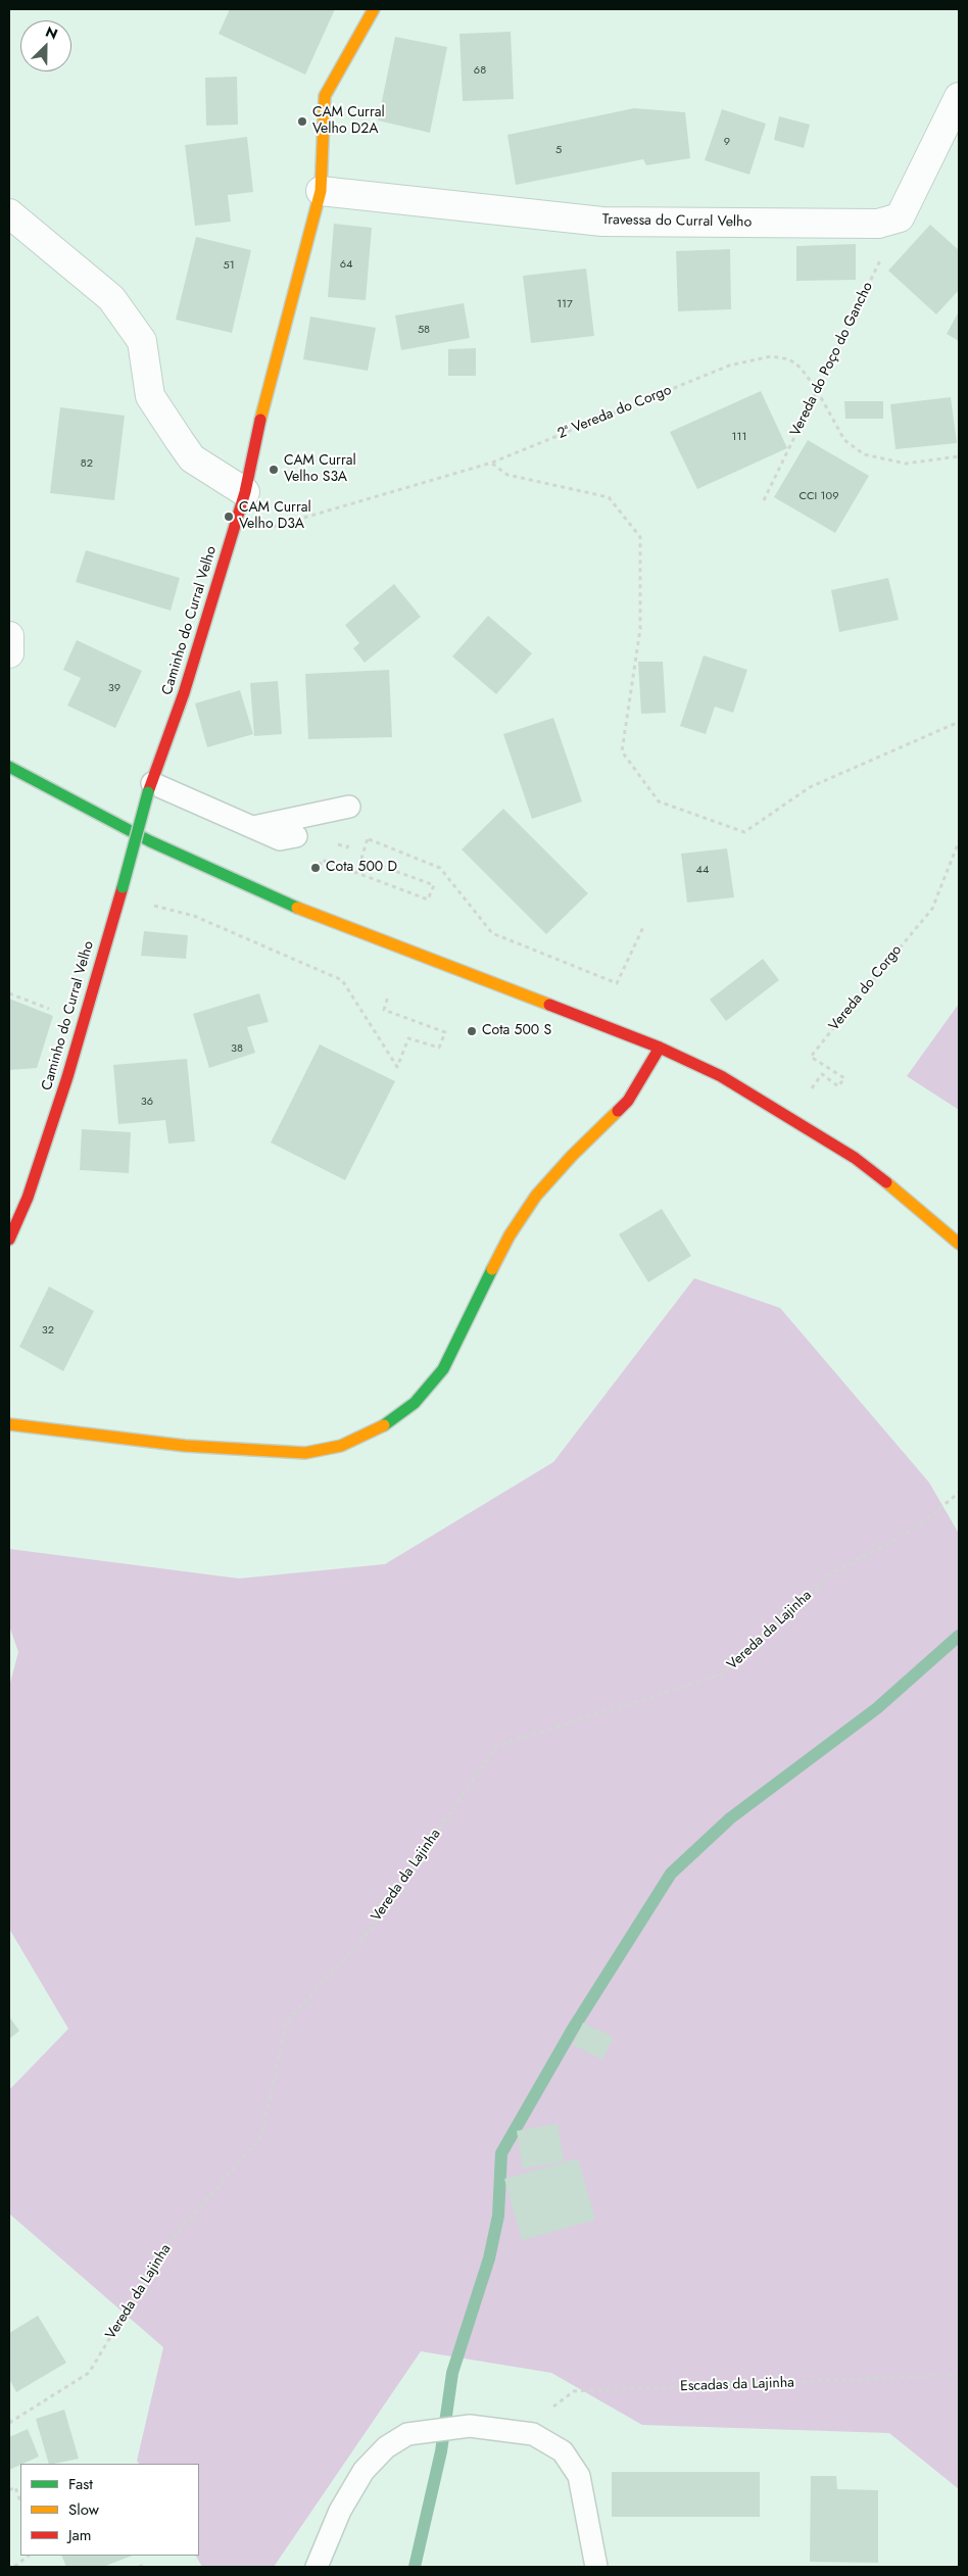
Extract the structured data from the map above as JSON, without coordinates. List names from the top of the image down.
{
  "streets": {
    "main road": ["Caminho do Curral Velho"],
    "street": ["Travessa do Curral Velho"],
    "path": [
      "Vereda do Poço do Gancho",
      "2ª Vereda do Corgo",
      "Vereda do Corgo",
      "Vereda da Lajinha",
      "Escadas da Lajinha"
    ]
  },
  "crossings": [
    ["Travessa do Curral Velho", "Vereda do Poço do Gancho"],
    ["Travessa do Curral Velho", "Caminho do Curral Velho"],
    ["Vereda do Poço do Gancho", "2ª Vereda do Corgo"],
    ["2ª Vereda do Corgo", "Caminho do Curral Velho"]
  ],
  "places": [
    "CAM Curral Velho D2A",
    "CAM Curral Velho S3A",
    "CAM Curral Velho D3A",
    "Cota 500 D",
    "Cota 500 S"
  ],
  "house_numbers": [
    "68",
    "9",
    "5",
    "64",
    "51",
    "117",
    "58",
    "111",
    "82",
    "CCI 109",
    "39",
    "44",
    "38",
    "36",
    "32"
  ],
  "legend": ["Fast", "Slow", "Jam"],
  "north": "top right"
}
